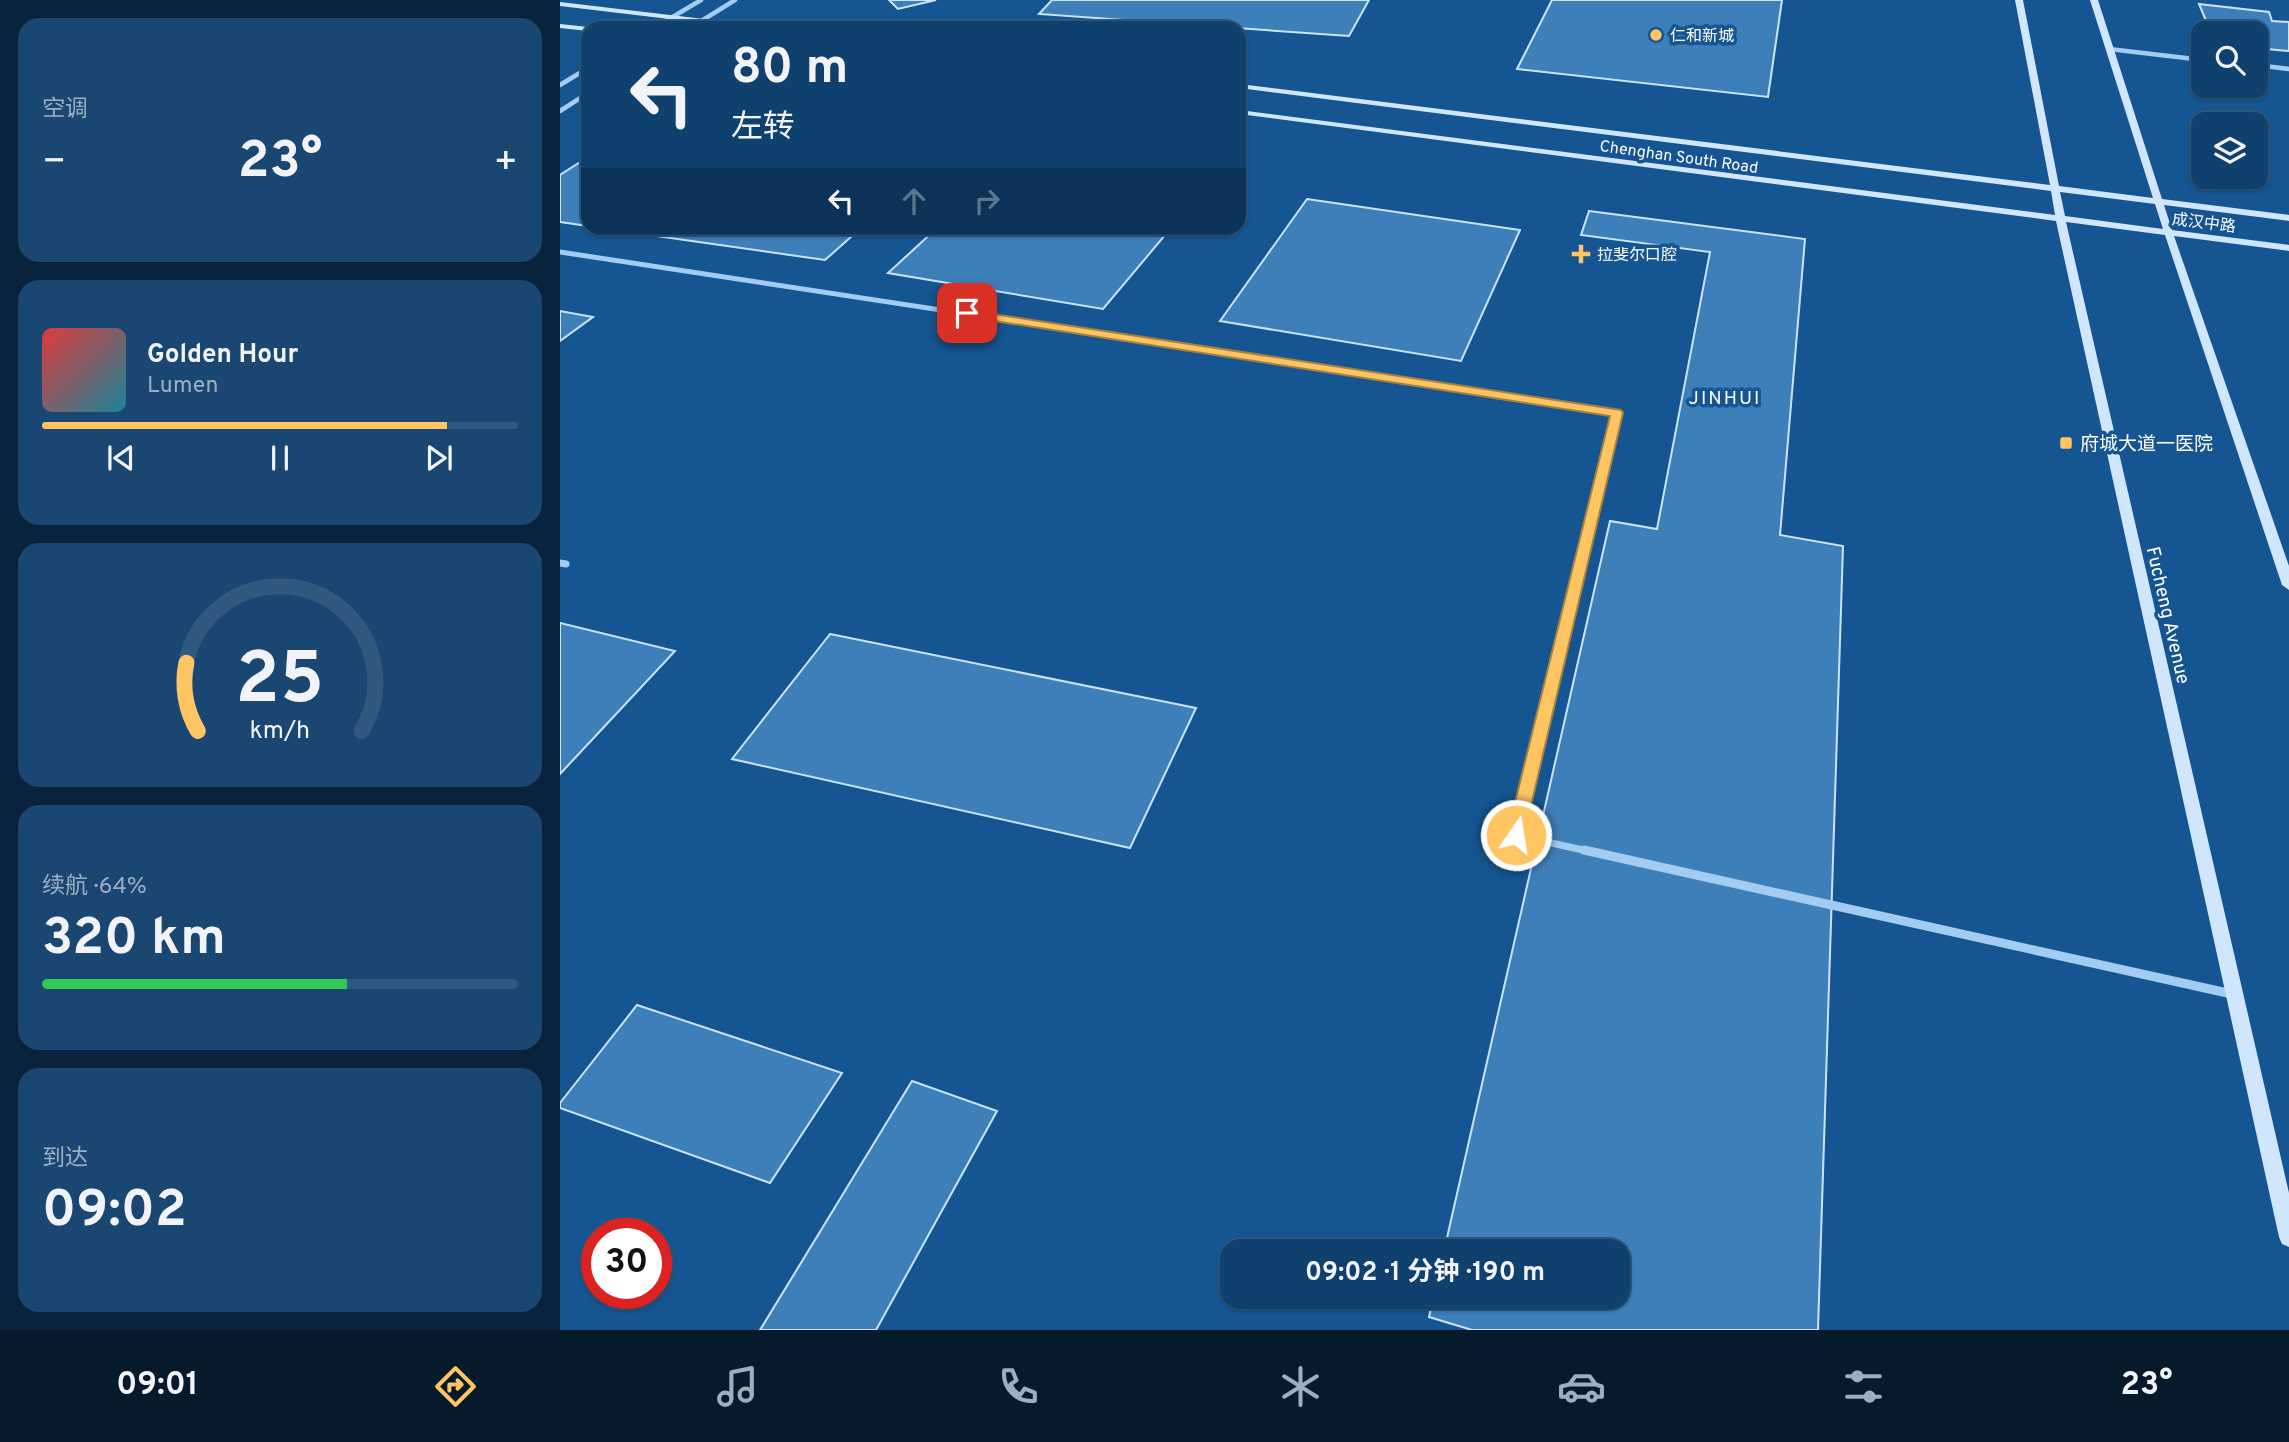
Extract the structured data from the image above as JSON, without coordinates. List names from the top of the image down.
{
  "streets": {
    "main road": ["Chenghan South Road", "成汉中路", "Fucheng Avenue"]
  },
  "crossings": [
    ["Chenghan South Road", "成汉中路"],
    ["Chenghan South Road", "Fucheng Avenue"]
  ],
  "districts": ["JINHUI"],
  "places": {
    "other": ["仁和新城"],
    "health": ["拉斐尔口腔"],
    "transit": ["府城大道一医院"]
  },
  "page": {
    "tile": [
      "空调",
      ["续航 · 64%", "320 km"],
      ["到达", "09:02"]
    ],
    "turn": ["80 m", "左转"],
    "heat": ["−", "23°", "+"],
    "song": ["Golden Hour", "Lumen"],
    "limit": "30",
    "trip": "09:02 · 1 分钟 · 190 m",
    "tabs": ["09:01", "23°"],
    "gauge": ["25", "km/h"]
  }
}
